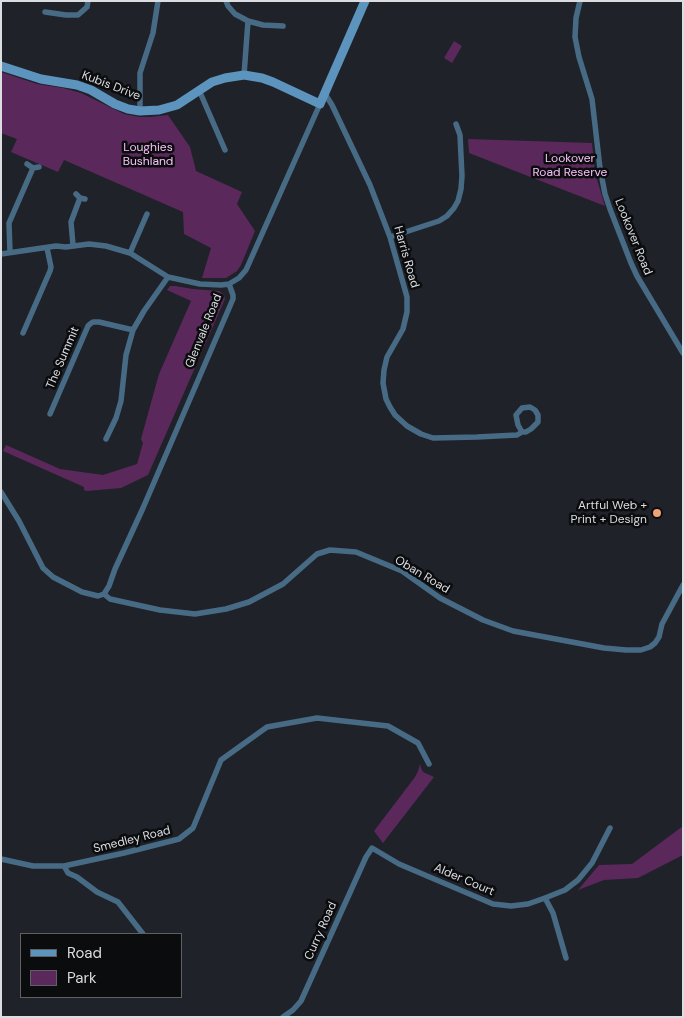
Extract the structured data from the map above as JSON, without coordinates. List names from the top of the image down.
{
  "streets": {
    "street": [
      "Kubis Drive",
      "Lookover Road",
      "Harris Road",
      "Glenvale Road",
      "The Summit",
      "Oban Road",
      "Smedley Road",
      "Alder Court",
      "Curry Road"
    ]
  },
  "crossings": [
    ["Kubis Drive", "Harris Road"],
    ["Kubis Drive", "Glenvale Road"],
    ["Harris Road", "Glenvale Road"],
    ["Glenvale Road", "Oban Road"],
    ["Alder Court", "Curry Road"]
  ],
  "parks": ["Loughies Bushland", "Lookover Road Reserve"],
  "places": ["Artful Web + Print + Design"],
  "legend": ["Road", "Park"]
}
